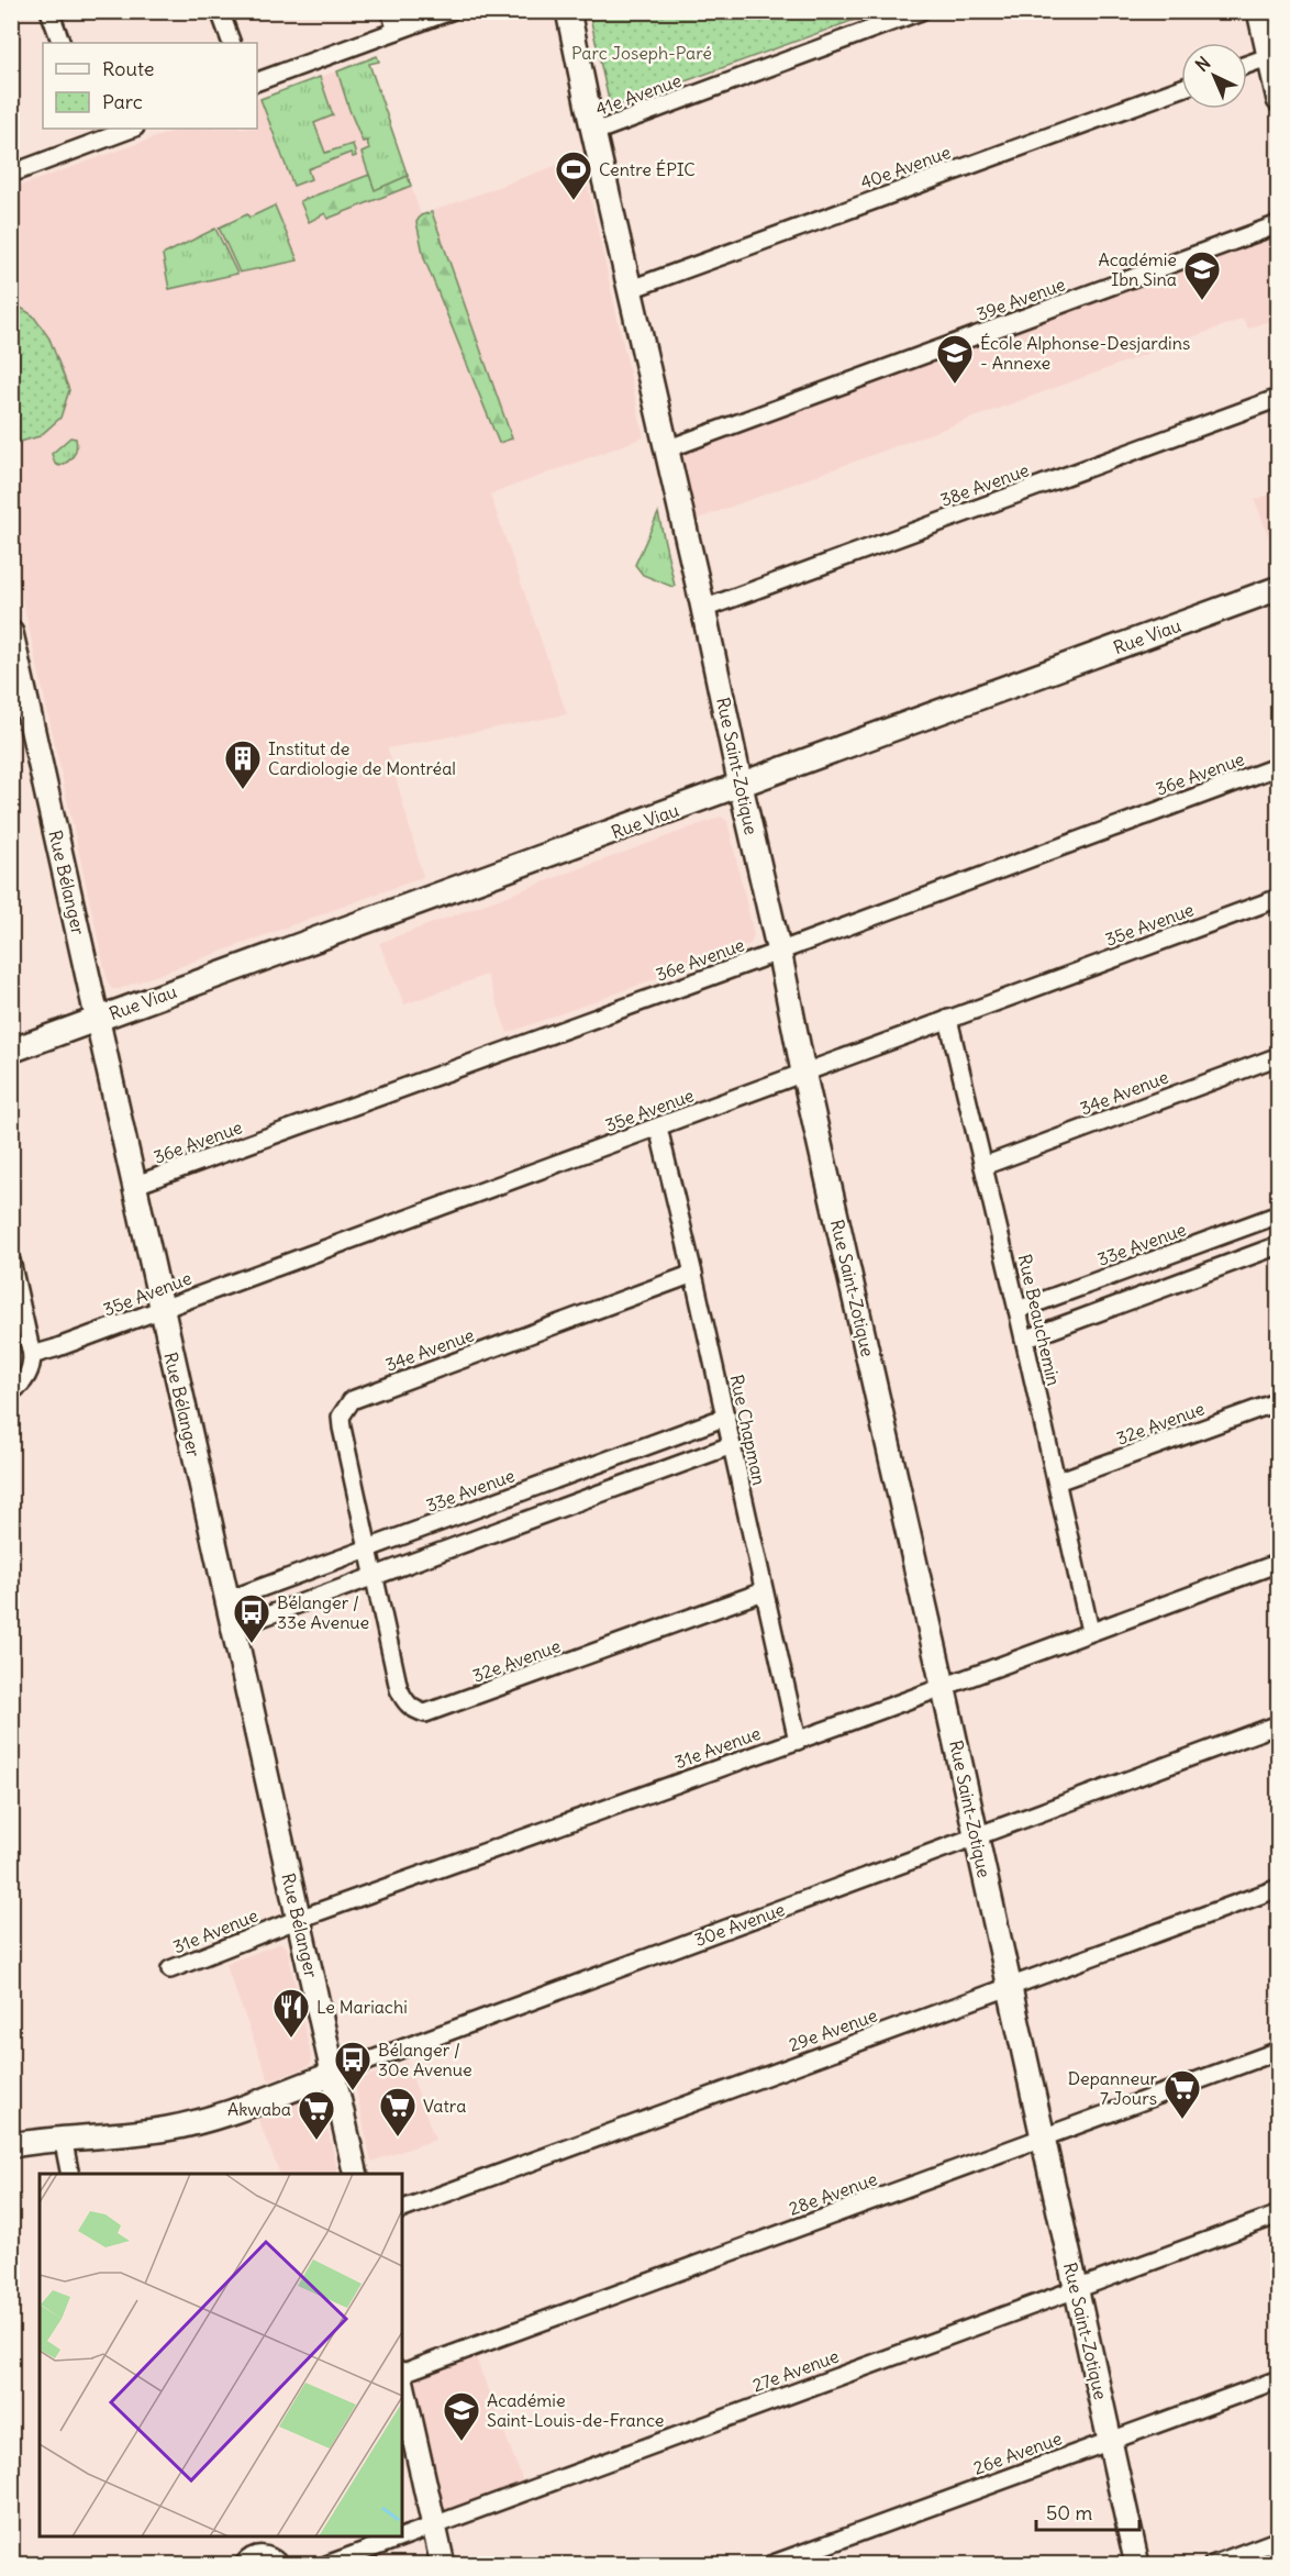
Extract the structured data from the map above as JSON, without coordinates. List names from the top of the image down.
{
  "streets": {
    "street": [
      "41e Avenue",
      "40e Avenue",
      "39e Avenue",
      "38e Avenue",
      "Rue Viau",
      "Rue Saint-Zotique",
      "36e Avenue",
      "Rue Bélanger",
      "35e Avenue",
      "34e Avenue",
      "33e Avenue",
      "Rue Beauchemin",
      "32e Avenue",
      "Rue Chapman",
      "31e Avenue",
      "30e Avenue",
      "29e Avenue",
      "28e Avenue",
      "27e Avenue",
      "26e Avenue"
    ]
  },
  "crossings": [
    ["41e Avenue", "Rue Saint-Zotique"],
    ["40e Avenue", "Rue Saint-Zotique"],
    ["39e Avenue", "Rue Saint-Zotique"],
    ["38e Avenue", "Rue Saint-Zotique"],
    ["Rue Viau", "Rue Saint-Zotique"],
    ["Rue Viau", "Rue Bélanger"],
    ["Rue Saint-Zotique", "36e Avenue"],
    ["Rue Saint-Zotique", "35e Avenue"],
    ["Rue Saint-Zotique", "31e Avenue"],
    ["Rue Saint-Zotique", "30e Avenue"],
    ["Rue Saint-Zotique", "29e Avenue"],
    ["Rue Saint-Zotique", "28e Avenue"],
    ["Rue Saint-Zotique", "27e Avenue"],
    ["Rue Saint-Zotique", "26e Avenue"],
    ["36e Avenue", "Rue Bélanger"],
    ["Rue Bélanger", "35e Avenue"],
    ["Rue Bélanger", "33e Avenue"],
    ["Rue Bélanger", "31e Avenue"],
    ["Rue Bélanger", "30e Avenue"],
    ["35e Avenue", "Rue Beauchemin"],
    ["35e Avenue", "Rue Chapman"],
    ["34e Avenue", "33e Avenue"],
    ["34e Avenue", "Rue Beauchemin"],
    ["34e Avenue", "32e Avenue"],
    ["34e Avenue", "Rue Chapman"],
    ["33e Avenue", "Rue Beauchemin"],
    ["33e Avenue", "Rue Chapman"],
    ["Rue Beauchemin", "32e Avenue"],
    ["Rue Beauchemin", "31e Avenue"],
    ["32e Avenue", "Rue Chapman"],
    ["Rue Chapman", "31e Avenue"]
  ],
  "parks": ["Parc Joseph-Paré"],
  "places": {
    "sports": ["Centre ÉPIC"],
    "school or university": ["Académie Ibn Sina", "École Alphonse-Desjardins - Annexe", "Académie Saint-Louis-de-France"],
    "building": ["Institut de Cardiologie de Montréal"],
    "bus stop": ["Bélanger / 33e Avenue", "Bélanger / 30e Avenue"],
    "restaurant": ["Le Mariachi"],
    "supermarket": ["Depanneur 7 Jours", "Vatra", "Akwaba"]
  },
  "legend": ["Route", "Parc"],
  "scale_bar": "50 m",
  "north": "top left"
}
